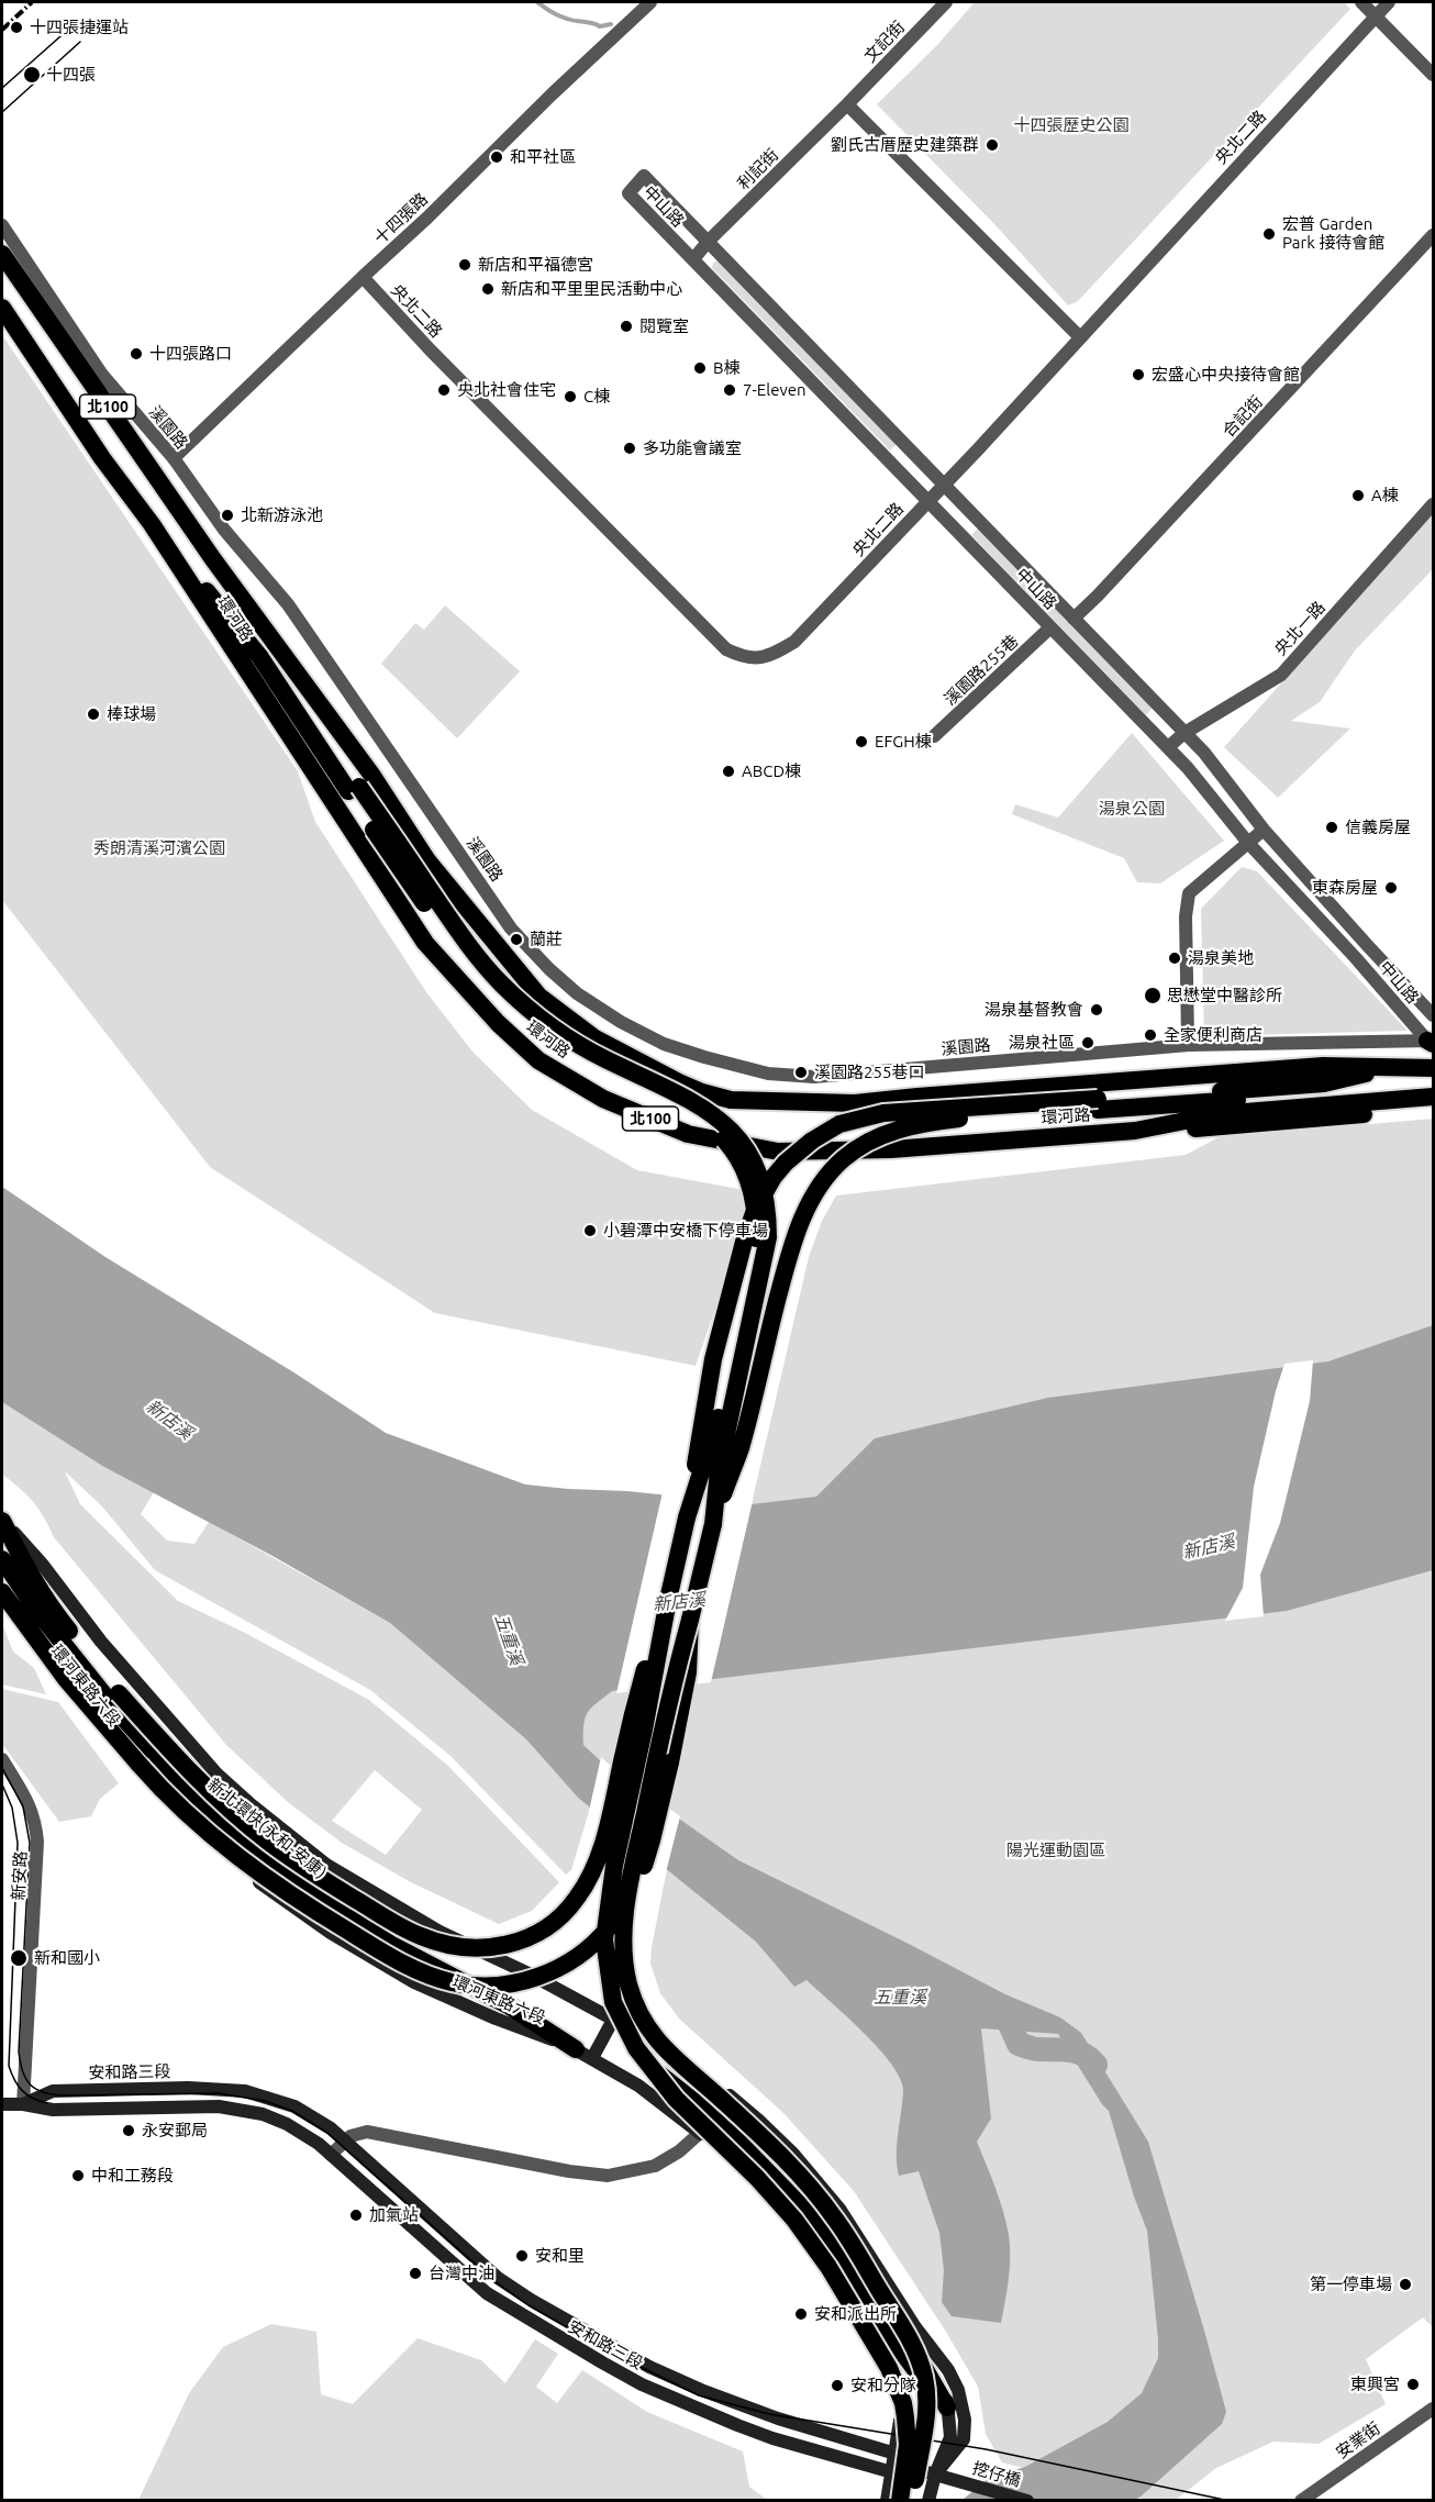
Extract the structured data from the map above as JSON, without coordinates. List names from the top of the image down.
{
  "streets": {
    "highway": ["北100", "環河路", "新北環快(永和-安康)"],
    "main road": ["環河東路六段", "安和路三段", "挖仔橋"],
    "street": [
      "文記街",
      "央北二路",
      "利記街",
      "中山路",
      "十四張路",
      "合記街",
      "溪園路",
      "央北一路",
      "溪園路255巷",
      "新安路",
      "安業街"
    ]
  },
  "crossings": [
    ["文記街", "利記街"],
    ["央北二路", "中山路"],
    ["央北二路", "十四張路"],
    ["利記街", "中山路"],
    ["中山路", "合記街"],
    ["中山路", "溪園路"],
    ["中山路", "央北一路"],
    ["中山路", "溪園路255巷"],
    ["十四張路", "溪園路"],
    ["環河東路六段", "新北環快(永和-安康)"],
    ["環河東路六段", "安和路三段"],
    ["新安路", "安和路三段"],
    ["安和路三段", "挖仔橋"]
  ],
  "water": ["新店溪", "五重溪"],
  "parks": [
    "十四張歷史公園",
    "湯泉公園",
    "秀朗清溪河濱公園",
    "陽光運動園區"
  ],
  "places": [
    "十四張捷運站",
    "十四張",
    "劉氏古厝歷史建築群",
    "和平社區",
    "宏普 Garden Park 接待會館",
    "新店和平福德宮",
    "新店和平里里民活動中心",
    "閱覽室",
    "十四張路口",
    "B棟",
    "宏盛心中央接待會館",
    "央北社會住宅",
    "7-Eleven",
    "C棟",
    "多功能會議室",
    "A棟",
    "北新游泳池",
    "棒球場",
    "EFGH棟",
    "ABCD棟",
    "信義房屋",
    "東森房屋",
    "蘭莊",
    "湯泉美地",
    "思懋堂中醫診所",
    "湯泉基督教會",
    "全家便利商店",
    "湯泉社區",
    "溪園路255巷口",
    "小碧潭中安橋下停車場",
    "新和國小",
    "永安郵局",
    "中和工務段",
    "加氣站",
    "安和里",
    "台灣中油",
    "第一停車場",
    "安和派出所",
    "東興宮",
    "安和分隊"
  ]
}
